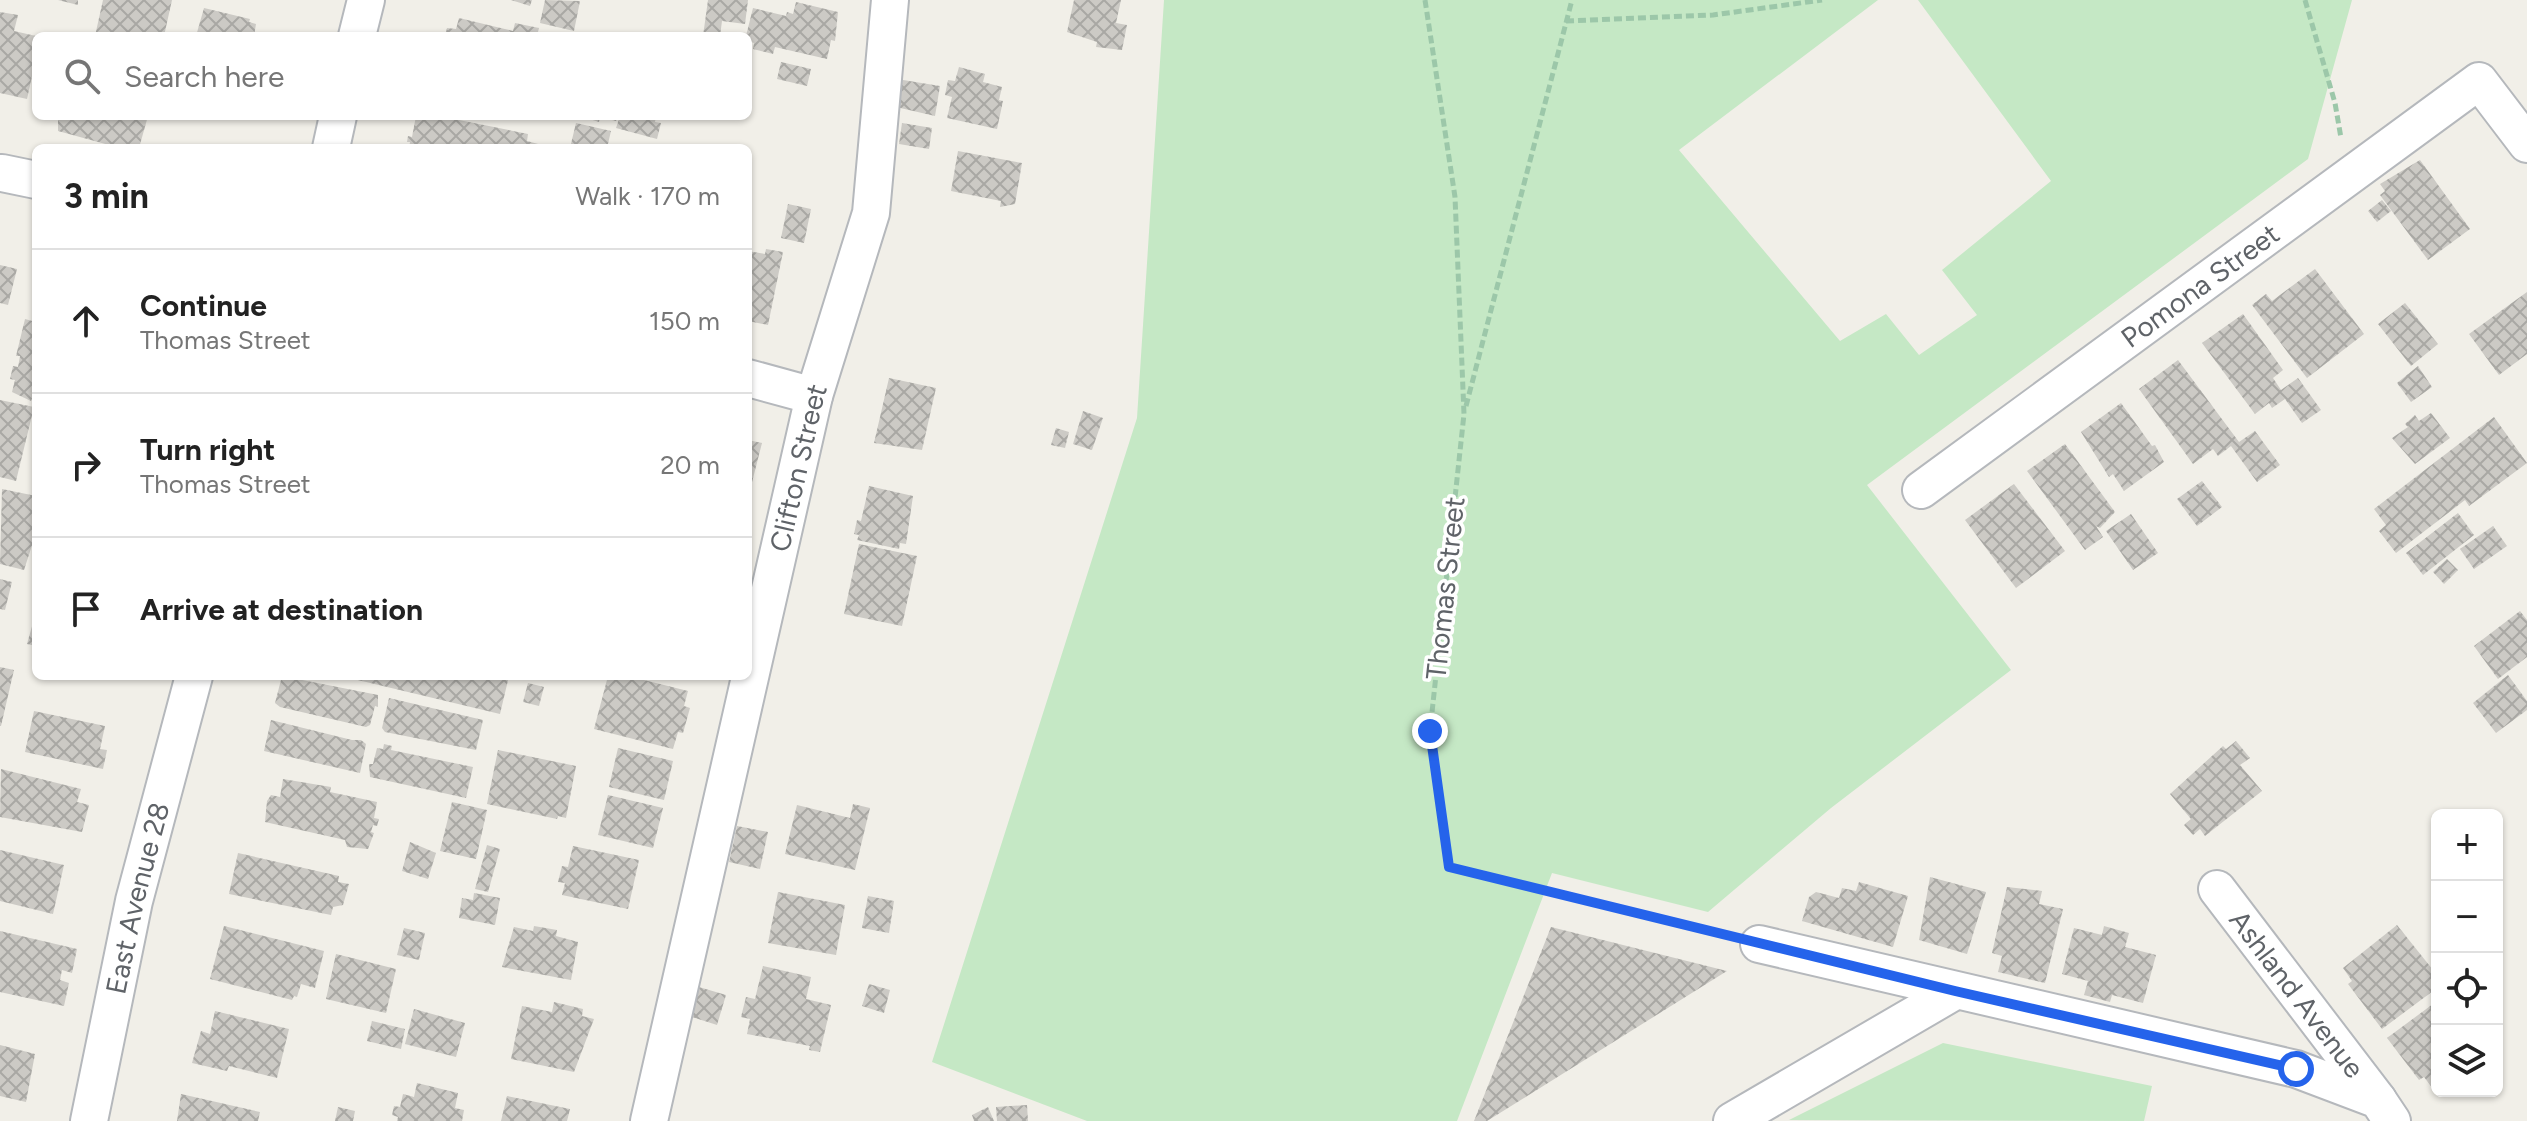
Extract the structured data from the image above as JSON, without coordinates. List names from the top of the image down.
{
  "streets": {
    "street": [
      "Pomona Street",
      "Clifton Street",
      "East Avenue 28",
      "Ashland Avenue"
    ],
    "path": ["Thomas Street"]
  },
  "page": {
    "search": "Search here",
    "heading": ["3 min", "Walk · 170 m"],
    "list": [
      ["Continue", "Thomas Street", "150 m"],
      ["Turn right", "Thomas Street", "20 m"],
      "Arrive at destination"
    ],
    "map_buttons": ["+", "−"]
  }
}
